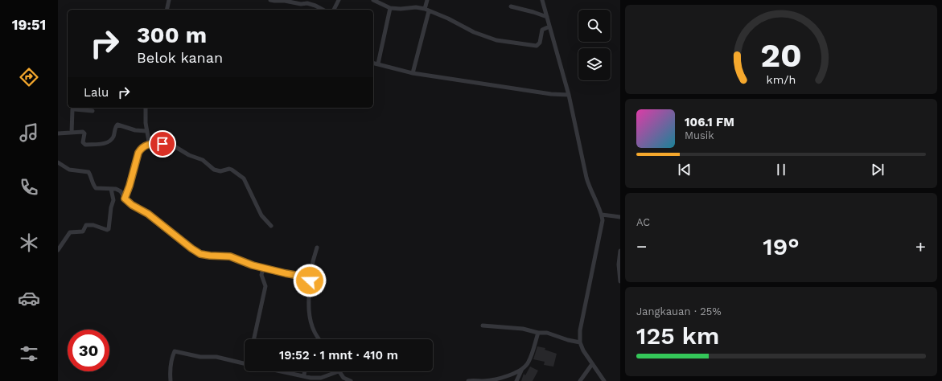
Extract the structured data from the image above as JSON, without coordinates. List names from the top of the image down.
{
  "page": {
    "tabs": "19:51",
    "turn": ["300 m", "Belok kanan"],
    "then": "Lalu",
    "song": ["106.1 FM", "Musik"],
    "tile": [
      "AC",
      ["Jangkauan · 25%", "125 km"]
    ],
    "heat": ["−", "19°", "+"],
    "limit": "30",
    "trip": "19:52 · 1 mnt · 410 m",
    "gauge": ["20", "km/h"]
  }
}
